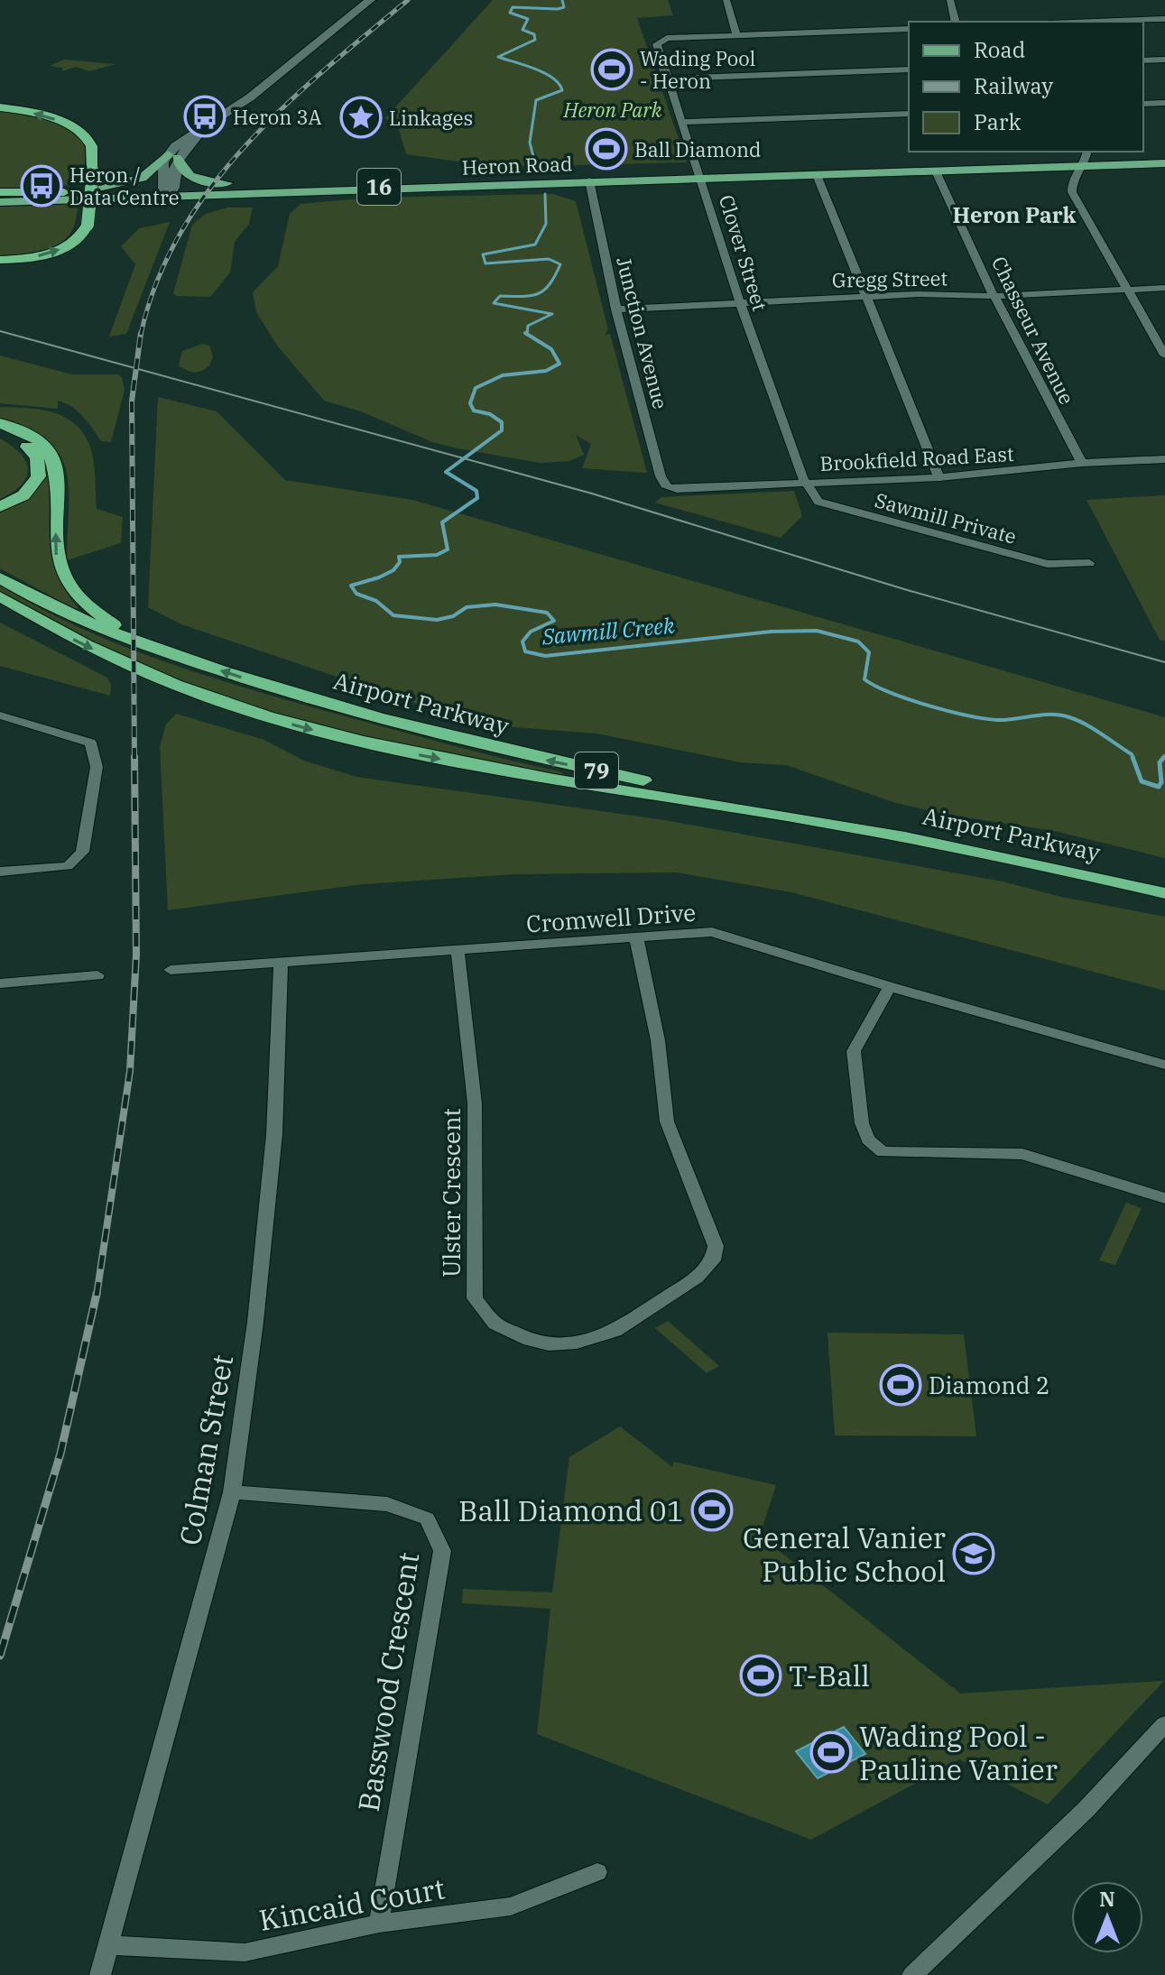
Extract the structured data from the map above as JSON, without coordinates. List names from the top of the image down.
{
  "streets": {
    "highway": ["Airport Parkway", "79"],
    "main road": ["Heron Road", "16"],
    "street": [
      "Clover Street",
      "Gregg Street",
      "Chasseur Avenue",
      "Junction Avenue",
      "Brookfield Road East",
      "Sawmill Private",
      "Cromwell Drive",
      "Ulster Crescent",
      "Colman Street",
      "Basswood Crescent",
      "Kincaid Court"
    ]
  },
  "crossings": [
    ["Heron Road", "Clover Street"],
    ["Heron Road", "Chasseur Avenue"],
    ["Heron Road", "Junction Avenue"],
    ["Clover Street", "Gregg Street"],
    ["Clover Street", "Brookfield Road East"],
    ["Clover Street", "Sawmill Private"],
    ["Gregg Street", "Chasseur Avenue"],
    ["Gregg Street", "Junction Avenue"],
    ["Chasseur Avenue", "Brookfield Road East"],
    ["Junction Avenue", "Brookfield Road East"],
    ["Brookfield Road East", "Sawmill Private"],
    ["Cromwell Drive", "Ulster Crescent"],
    ["Cromwell Drive", "Colman Street"],
    ["Colman Street", "Basswood Crescent"],
    ["Colman Street", "Kincaid Court"],
    ["Basswood Crescent", "Kincaid Court"]
  ],
  "districts": ["Heron Park"],
  "water": ["Sawmill Creek"],
  "parks": ["Heron Park"],
  "places": {
    "sports": [
      "Wading Pool - Heron",
      "Ball Diamond",
      "Diamond 2",
      "Ball Diamond 01",
      "T-Ball",
      "Wading Pool - Pauline Vanier"
    ],
    "bus stop": ["Heron 3A", "Heron / Data Centre"],
    "place": ["Linkages"],
    "school or university": ["General Vanier Public School"]
  },
  "legend": ["Road", "Railway", "Park"],
  "north": "top"
}
